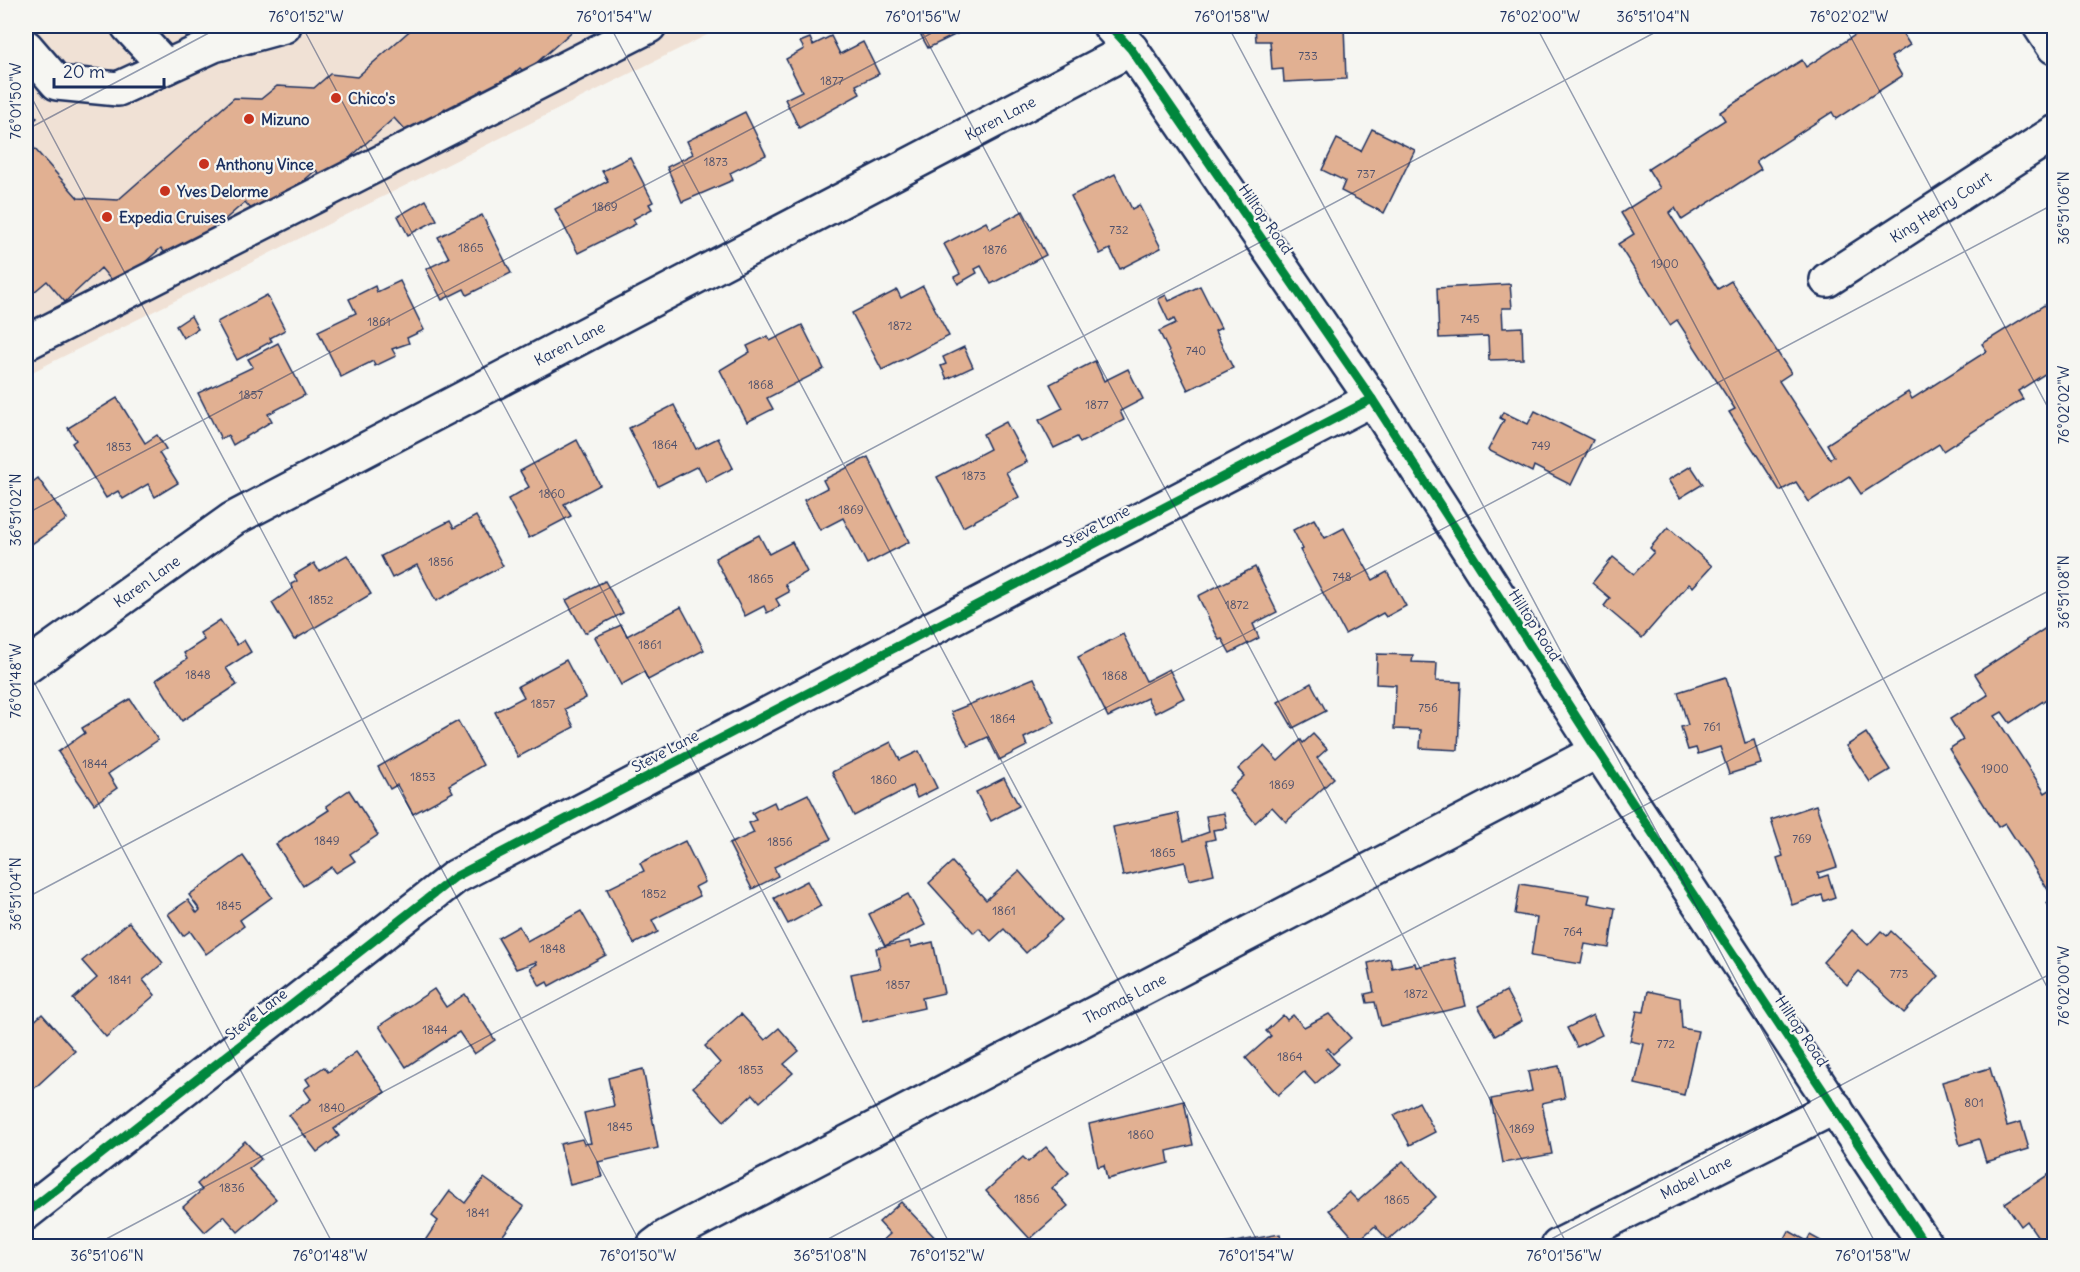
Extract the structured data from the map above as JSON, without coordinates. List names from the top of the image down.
{
  "streets": {
    "street": [
      "Karen Lane",
      "King Henry Court",
      "Hilltop Road",
      "Steve Lane",
      "Thomas Lane",
      "Mabel Lane"
    ]
  },
  "crossings": [
    ["Karen Lane", "Hilltop Road"],
    ["Hilltop Road", "Steve Lane"],
    ["Hilltop Road", "Thomas Lane"],
    ["Hilltop Road", "Mabel Lane"]
  ],
  "places": [
    "Chico's",
    "Mizuno",
    "Anthony Vince",
    "Yves Delorme",
    "Expedia Cruises"
  ],
  "house_numbers": [
    "733",
    "1877",
    "1873",
    "737",
    "1869",
    "732",
    "1865",
    "1876",
    "1900",
    "745",
    "1861",
    "1872",
    "740",
    "1868",
    "1857",
    "1877",
    "1864",
    "749",
    "1853",
    "1873",
    "1860",
    "1869",
    "1856",
    "748",
    "1865",
    "1852",
    "1872",
    "1861",
    "1848",
    "1868",
    "1857",
    "756",
    "1864",
    "761",
    "1844",
    "1900",
    "1853",
    "1860",
    "1869",
    "769",
    "1849",
    "1856",
    "1865",
    "1852",
    "1845",
    "1861",
    "764",
    "1848",
    "773",
    "1841",
    "1857",
    "1872",
    "1844",
    "772",
    "1864",
    "1853",
    "801",
    "1840",
    "1845",
    "1869",
    "1860",
    "1836",
    "1856",
    "1865",
    "1841"
  ],
  "scale_bar": "20 m",
  "coordinates": [
    "76°01'52\"W",
    "76°01'54\"W",
    "76°01'56\"W",
    "76°01'58\"W",
    "76°02'00\"W",
    "36°51'04\"N",
    "76°02'02\"W",
    "76°01'50\"W",
    "36°51'06\"N",
    "36°51'02\"N",
    "36°51'08\"N",
    "76°01'48\"W"
  ]
}
